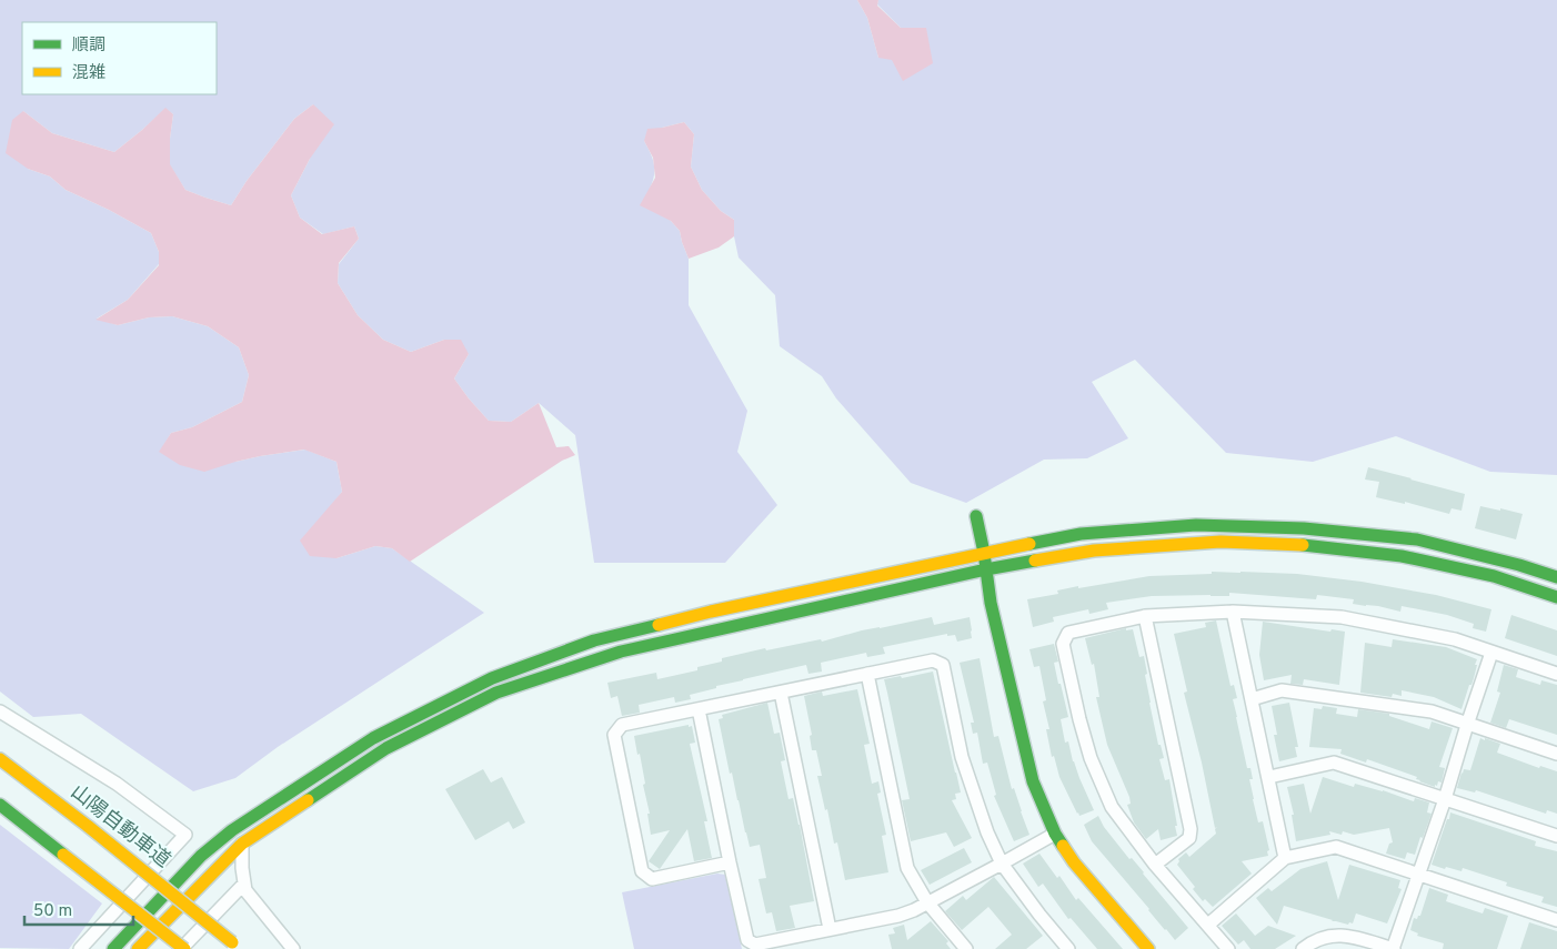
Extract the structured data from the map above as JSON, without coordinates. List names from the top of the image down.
{
  "streets": {
    "main road": ["山陽自動車道"]
  },
  "legend": ["順調", "混雑"],
  "scale_bar": "50 m"
}
